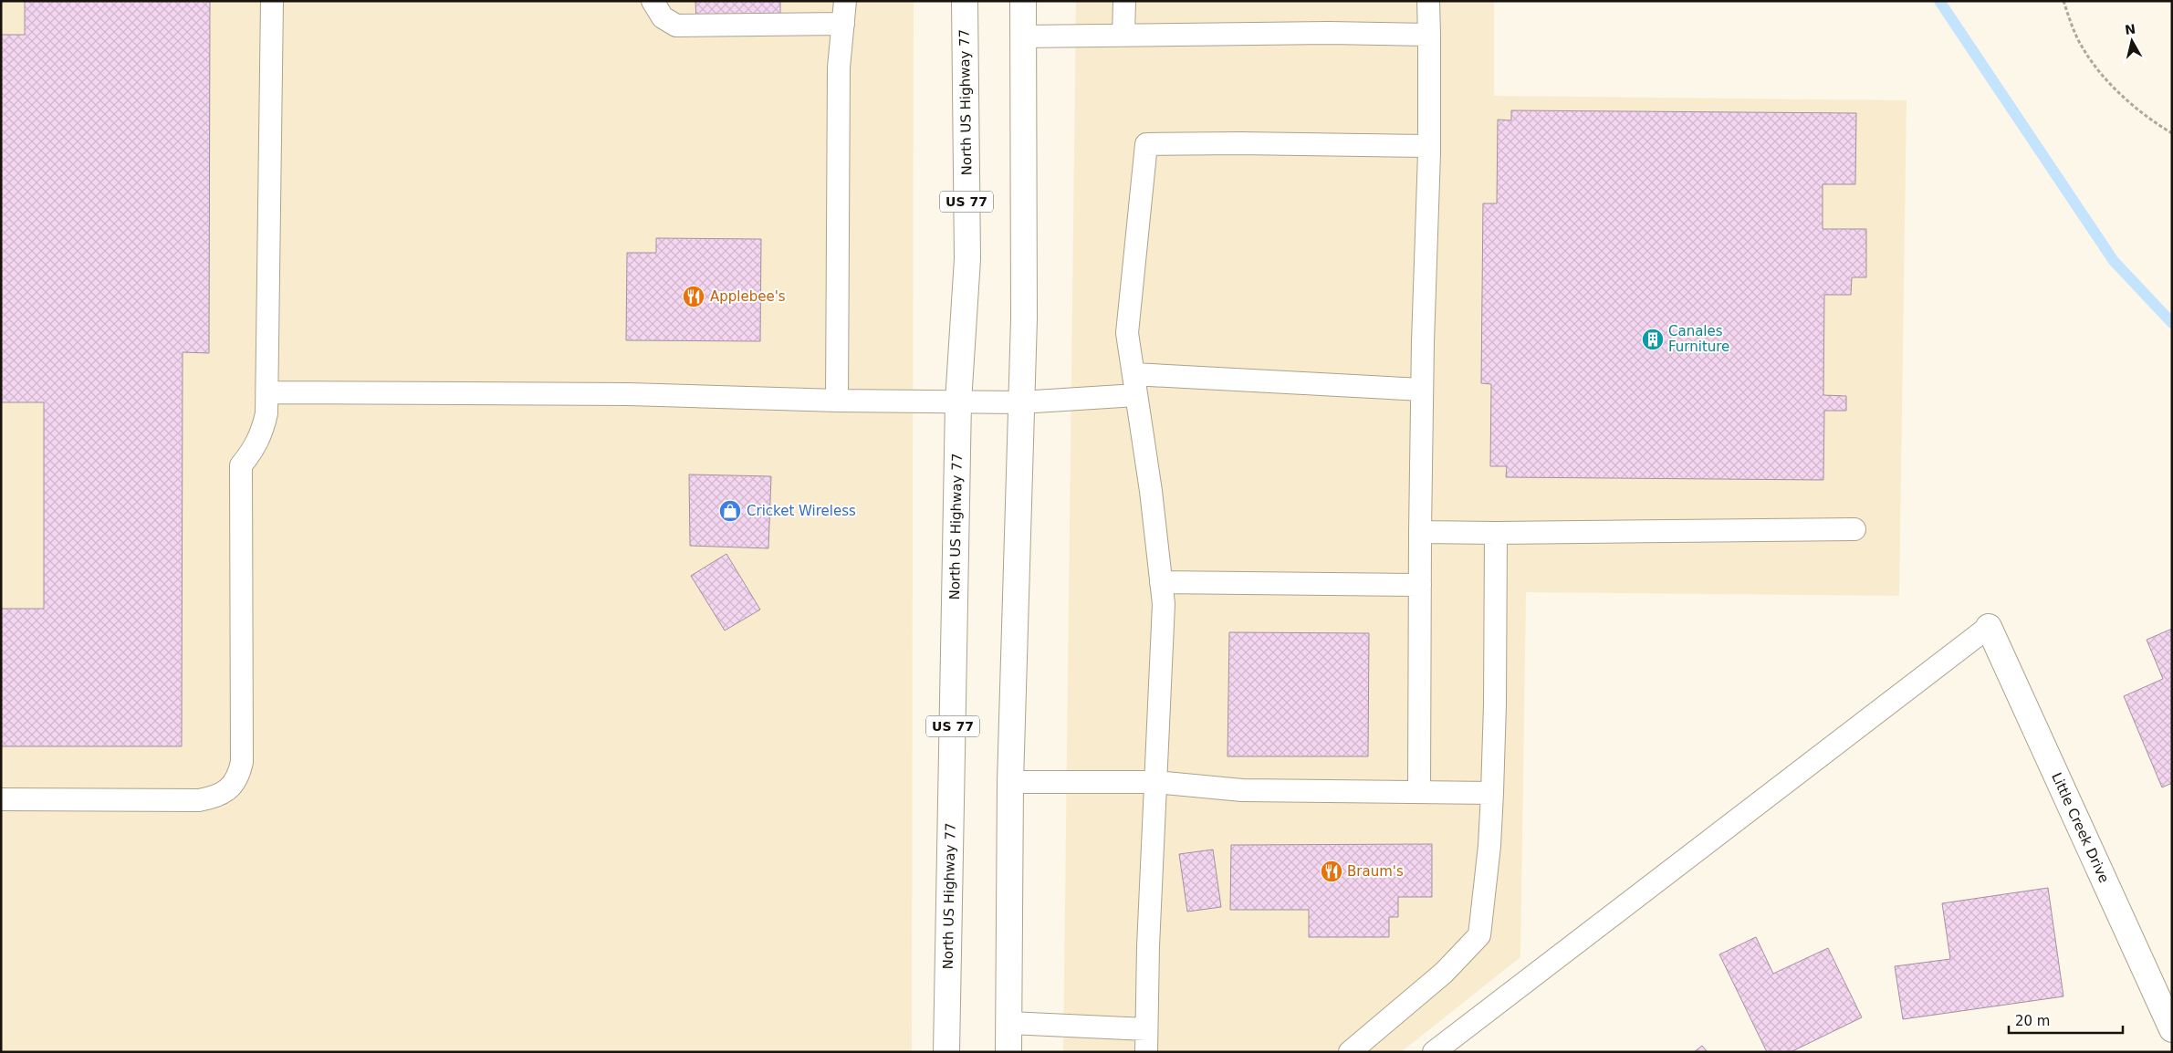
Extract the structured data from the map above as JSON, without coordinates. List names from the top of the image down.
{
  "streets": {
    "main road": ["North US Highway 77", "US 77", "Little Creek Drive"]
  },
  "places": {
    "restaurant": ["Applebee's", "Braum's"],
    "building": ["Canales Furniture"],
    "shop": ["Cricket Wireless"]
  },
  "scale_bar": "20 m",
  "north": "top"
}
